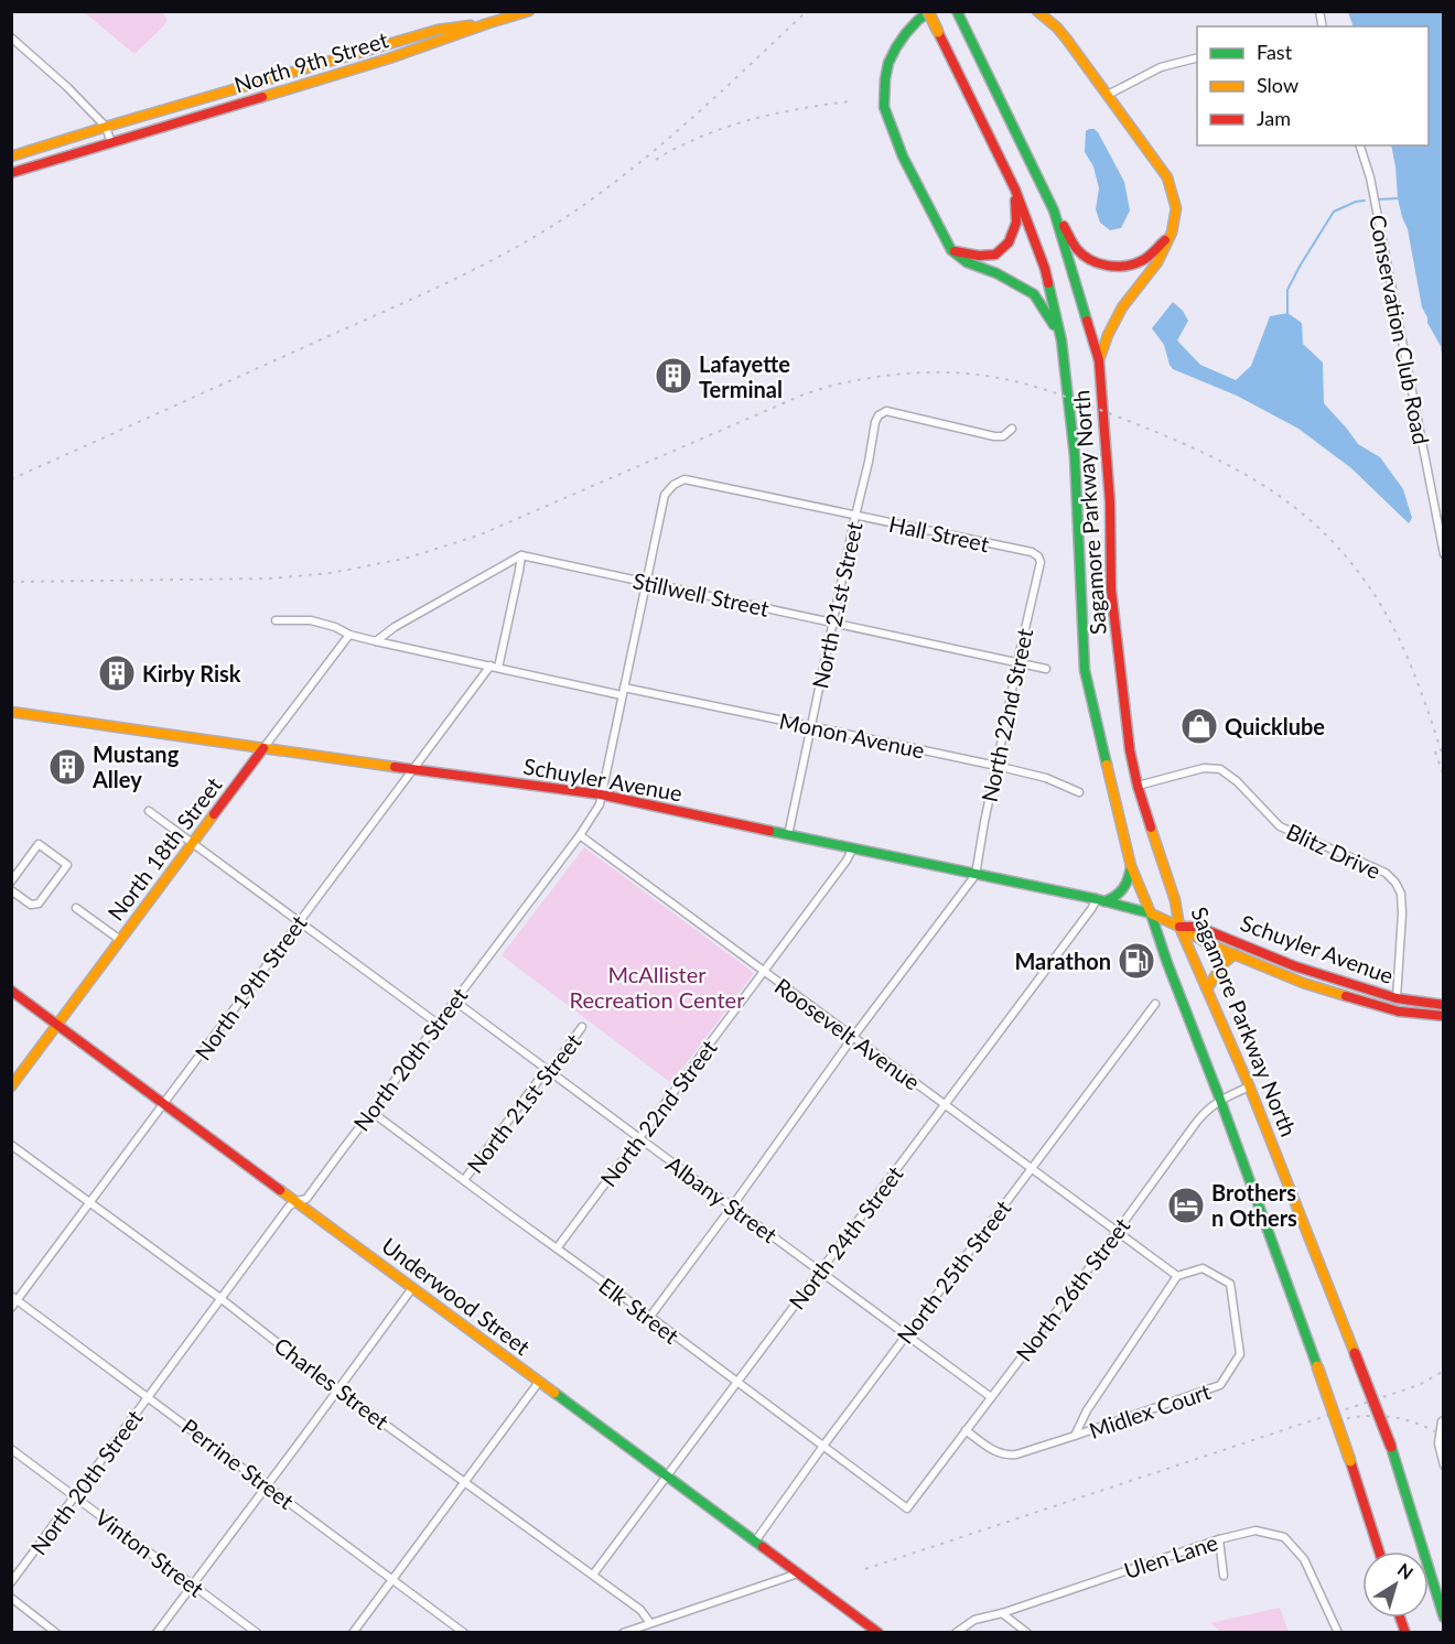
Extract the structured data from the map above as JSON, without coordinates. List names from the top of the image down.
{
  "streets": {
    "main road": [
      "North 9th Street",
      "Sagamore Parkway North",
      "Schuyler Avenue",
      "North 18th Street",
      "Underwood Street"
    ],
    "street": [
      "Conservation Club Road",
      "Hall Street",
      "Stillwell Street",
      "North 21st Street",
      "North 22nd Street",
      "Monon Avenue",
      "Blitz Drive",
      "North 19th Street",
      "Roosevelt Avenue",
      "North 20th Street",
      "Albany Street",
      "North 24th Street",
      "North 25th Street",
      "North 26th Street",
      "Elk Street",
      "Charles Street",
      "Midlex Court",
      "Perrine Street",
      "Vinton Street",
      "Ulen Lane"
    ]
  },
  "crossings": [
    ["Sagamore Parkway North", "Schuyler Avenue"],
    ["Sagamore Parkway North", "Blitz Drive"],
    ["Sagamore Parkway North", "North 26th Street"],
    ["Hall Street", "North 21st Street"],
    ["Hall Street", "North 22nd Street"],
    ["Hall Street", "North 20th Street"],
    ["Stillwell Street", "North 21st Street"],
    ["Stillwell Street", "North 22nd Street"],
    ["Stillwell Street", "North 19th Street"],
    ["Stillwell Street", "North 20th Street"],
    ["North 21st Street", "Monon Avenue"],
    ["North 21st Street", "Schuyler Avenue"],
    ["North 21st Street", "Albany Street"],
    ["North 21st Street", "Elk Street"],
    ["North 22nd Street", "Monon Avenue"],
    ["North 22nd Street", "Schuyler Avenue"],
    ["North 22nd Street", "Roosevelt Avenue"],
    ["North 22nd Street", "Albany Street"],
    ["North 22nd Street", "Elk Street"],
    ["Monon Avenue", "North 18th Street"],
    ["Monon Avenue", "North 19th Street"],
    ["Monon Avenue", "North 20th Street"],
    ["Schuyler Avenue", "North 18th Street"],
    ["Schuyler Avenue", "Blitz Drive"],
    ["Schuyler Avenue", "North 19th Street"],
    ["Schuyler Avenue", "North 20th Street"],
    ["Schuyler Avenue", "North 24th Street"],
    ["North 18th Street", "Underwood Street"],
    ["North 19th Street", "Underwood Street"],
    ["North 19th Street", "Charles Street"],
    ["North 19th Street", "Perrine Street"],
    ["Roosevelt Avenue", "North 20th Street"],
    ["Roosevelt Avenue", "North 24th Street"],
    ["Roosevelt Avenue", "North 25th Street"],
    ["Roosevelt Avenue", "North 26th Street"],
    ["North 20th Street", "Albany Street"],
    ["North 20th Street", "Underwood Street"],
    ["North 20th Street", "Elk Street"],
    ["North 20th Street", "Charles Street"],
    ["North 20th Street", "Perrine Street"],
    ["North 20th Street", "Vinton Street"],
    ["Albany Street", "North 24th Street"],
    ["Albany Street", "North 25th Street"],
    ["Albany Street", "North 26th Street"],
    ["North 24th Street", "Underwood Street"],
    ["North 24th Street", "Elk Street"],
    ["North 24th Street", "Charles Street"],
    ["North 25th Street", "Underwood Street"],
    ["North 25th Street", "Elk Street"],
    ["North 26th Street", "Elk Street"],
    ["North 26th Street", "Midlex Court"]
  ],
  "parks": ["McAllister Recreation Center"],
  "places": {
    "building": ["Lafayette Terminal", "Kirby Risk", "Mustang Alley"],
    "shop": ["Quicklube"],
    "fuel station": ["Marathon"],
    "hotel": ["Brothers n Others"]
  },
  "legend": ["Fast", "Slow", "Jam"],
  "north": "top right"
}
